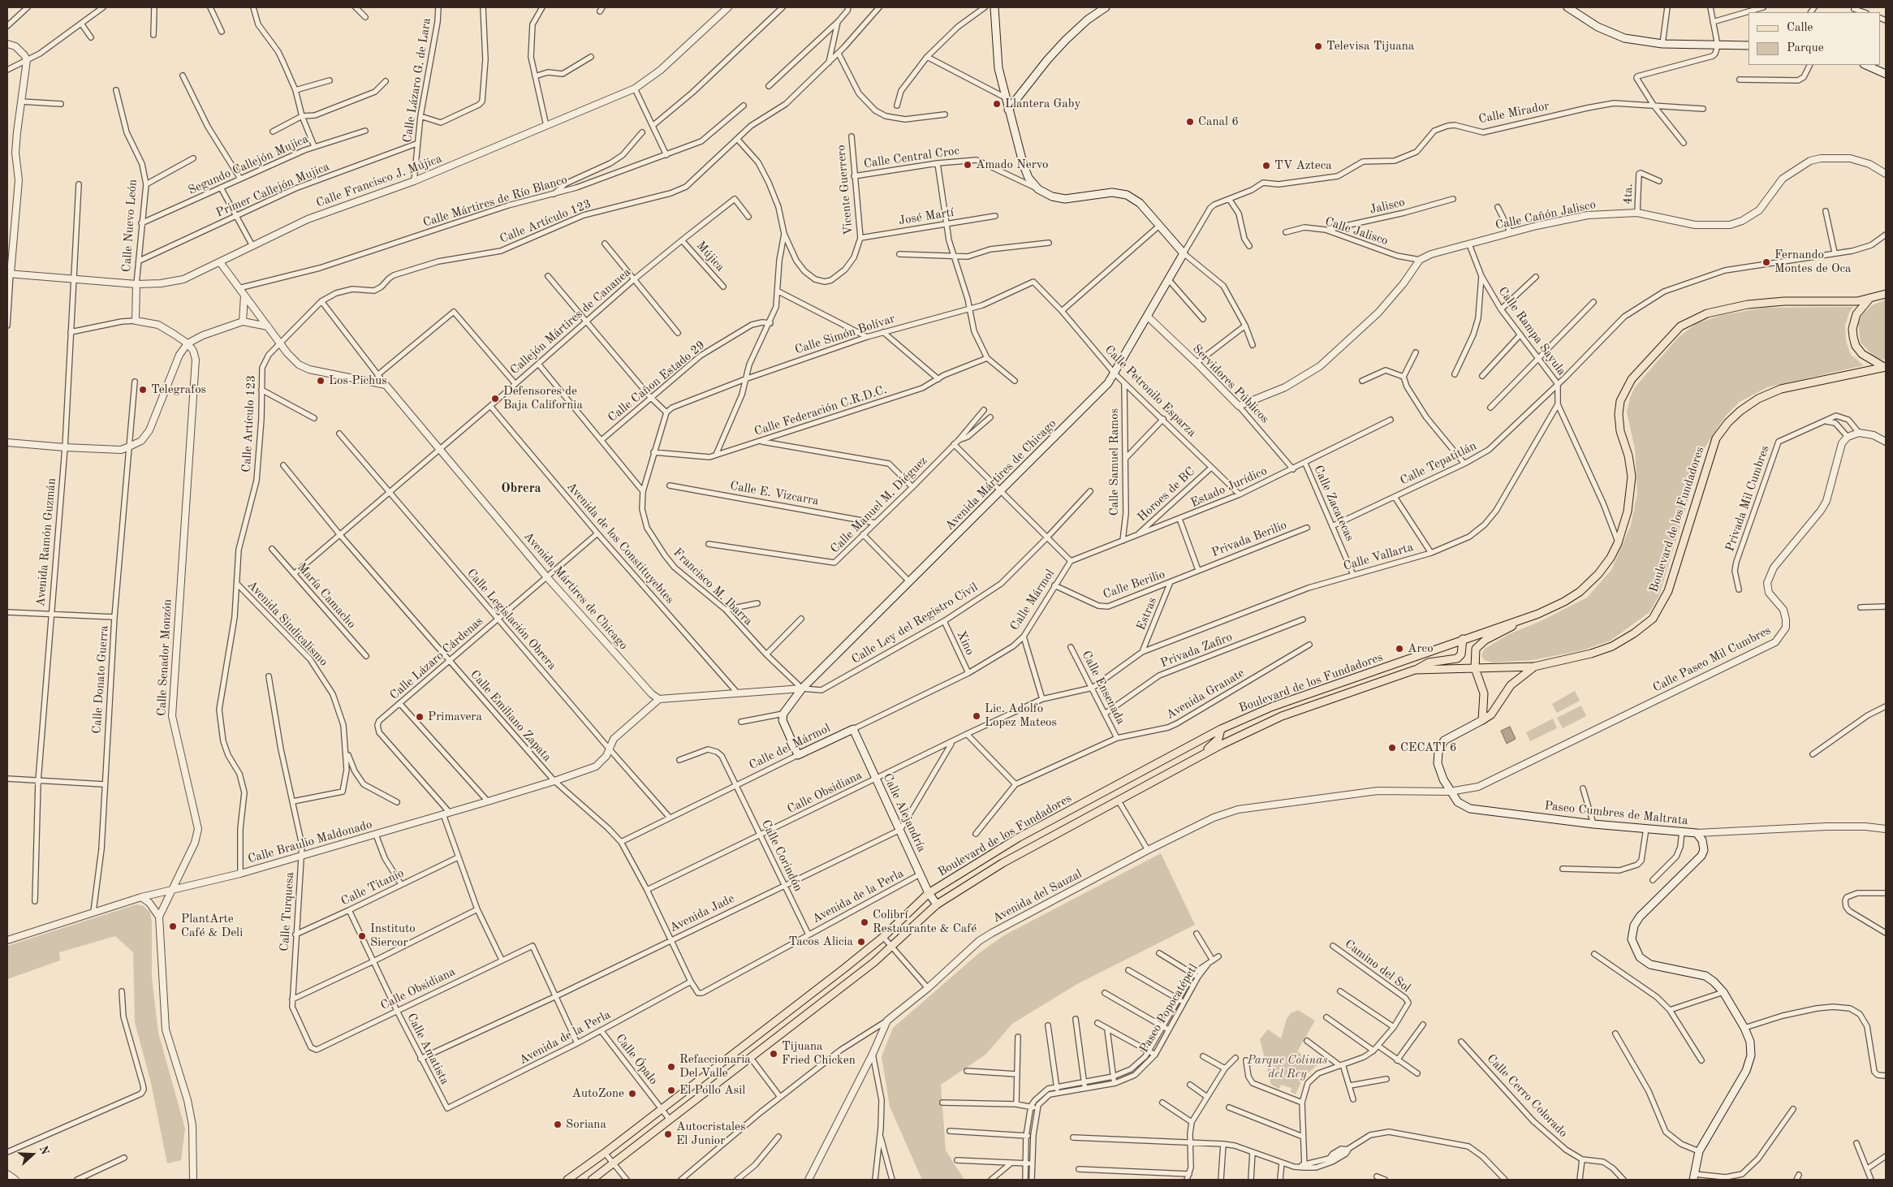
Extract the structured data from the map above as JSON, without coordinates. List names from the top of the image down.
{
  "streets": {
    "main road": [
      "Avenida Mártires de Chicago",
      "Boulevard de los Fundadores",
      "Calle del Mármol",
      "Calle Alejandría",
      "Paseo Cumbres de Maltrata"
    ],
    "street": [
      "Calle Lázaro G. de Lara",
      "Calle Mirador",
      "Calle Central Croc",
      "Segundo Callejón Mujica",
      "Calle Francisco J. Mújica",
      "Primer Callejón Mujica",
      "Vicente Guerrero",
      "4ta.",
      "Calle Mártires de Río Blanco",
      "Jalisco",
      "Calle Cañón Jalisco",
      "José Martí",
      "Calle Artículo 123",
      "Calle Nuevo León",
      "Calle Jalisco",
      "Mújica",
      "Callejón Mártires de Cananea",
      "Calle Rampa Sayula",
      "Calle Simón Bolívar",
      "Calle Cañon Estado 29",
      "Servidores Públicos",
      "Calle Petronilo Esparza",
      "Calle Federación C.R.D.C.",
      "Calle Samuel Ramos",
      "Calle Tepatitlán",
      "Estado Jurídico",
      "Calle E. Vizcarra",
      "Horoes de BC",
      "Privada Mil Cumbres",
      "Calle Zacatecas",
      "Calle Manuel M. Diéguez",
      "Privada Berilio",
      "Avenida Ramón Guzmán",
      "Avenida de los Constituyebtes",
      "Calle Vallarta",
      "Calle Berilio",
      "Francisco M. Ibarra",
      "María Camacho",
      "Calle Mármol",
      "Estras",
      "Calle Legislación Obrera",
      "Avenida Sindicalismo",
      "Calle Ley del Registro Civil",
      "Xino",
      "Privada Zafiro",
      "Calle Senador Monzón",
      "Calle Lázaro Cárdenas",
      "Calle Paseo Mil Cumbres",
      "Calle Donato Guerra",
      "Calle Ensenada",
      "Avenida Granate",
      "Calle Emiliano Zapata",
      "Calle Obsidiana",
      "Calle Braulio Maldonado",
      "Calle Corindón",
      "Calle Titanio",
      "Avenida de la Perla",
      "Avenida del Sauzal",
      "Calle Turquesa",
      "Avenida Jade",
      "Camino del Sol",
      "Paseo Popocatépetl",
      "Calle Amatista",
      "Calle Ópalo",
      "Calle Cerro Colorado"
    ]
  },
  "crossings": [
    ["Calle Lázaro G. de Lara", "Calle Francisco J. Mújica"],
    ["Calle Lázaro G. de Lara", "Primer Callejón Mujica"],
    ["Calle Mirador", "Avenida Mártires de Chicago"],
    ["Calle Central Croc", "Vicente Guerrero"],
    ["Segundo Callejón Mujica", "Calle Nuevo León"],
    ["Calle Francisco J. Mújica", "Calle Nuevo León"],
    ["Calle Francisco J. Mújica", "Avenida Ramón Guzmán"],
    ["Primer Callejón Mujica", "Calle Nuevo León"],
    ["Vicente Guerrero", "José Martí"],
    ["4ta.", "Calle Cañón Jalisco"],
    ["Jalisco", "Calle Jalisco"],
    ["Calle Cañón Jalisco", "Calle Jalisco"],
    ["Calle Cañón Jalisco", "Calle Rampa Sayula"],
    ["Calle Artículo 123", "Avenida Mártires de Chicago"],
    ["Calle Artículo 123", "Avenida Sindicalismo"],
    ["Calle Artículo 123", "Calle Braulio Maldonado"],
    ["Mújica", "Callejón Mártires de Cananea"],
    ["Callejón Mártires de Cananea", "Avenida Mártires de Chicago"],
    ["Callejón Mártires de Cananea", "Avenida de los Constituyebtes"],
    ["Callejón Mártires de Cananea", "María Camacho"],
    ["Callejón Mártires de Cananea", "Calle Legislación Obrera"],
    ["Callejón Mártires de Cananea", "Calle Emiliano Zapata"],
    ["Calle Rampa Sayula", "Calle Tepatitlán"],
    ["Calle Rampa Sayula", "Boulevard de los Fundadores"],
    ["Calle Rampa Sayula", "Calle Vallarta"],
    ["Calle Simón Bolívar", "Calle Petronilo Esparza"],
    ["Calle Simón Bolívar", "Francisco M. Ibarra"],
    ["Servidores Públicos", "Avenida Mártires de Chicago"],
    ["Servidores Públicos", "Estado Jurídico"],
    ["Calle Petronilo Esparza", "Calle Samuel Ramos"],
    ["Calle Petronilo Esparza", "Avenida Mártires de Chicago"],
    ["Calle Petronilo Esparza", "Estado Jurídico"],
    ["Calle Petronilo Esparza", "Horoes de BC"],
    ["Calle Federación C.R.D.C.", "Francisco M. Ibarra"],
    ["Calle Samuel Ramos", "Estado Jurídico"],
    ["Calle Tepatitlán", "Calle Zacatecas"],
    ["Avenida Mártires de Chicago", "Francisco M. Ibarra"],
    ["Avenida Mártires de Chicago", "Calle Ley del Registro Civil"],
    ["Avenida Mártires de Chicago", "Calle Lázaro Cárdenas"],
    ["Avenida Mártires de Chicago", "Calle Braulio Maldonado"],
    ["Estado Jurídico", "Horoes de BC"],
    ["Estado Jurídico", "Calle Zacatecas"],
    ["Estado Jurídico", "Calle Mármol"],
    ["Calle E. Vizcarra", "Calle Manuel M. Diéguez"],
    ["Calle Zacatecas", "Calle Vallarta"],
    ["Boulevard de los Fundadores", "Calle Alejandría"],
    ["Boulevard de los Fundadores", "Calle Ópalo"],
    ["Privada Berilio", "Calle Berilio"],
    ["Avenida de los Constituyebtes", "Calle Lázaro Cárdenas"],
    ["Calle Vallarta", "Estras"],
    ["Calle Vallarta", "Calle Obsidiana"],
    ["Calle Berilio", "Calle Mármol"],
    ["Calle Berilio", "Estras"],
    ["Francisco M. Ibarra", "Calle Ley del Registro Civil"],
    ["Calle Mármol", "Xino"],
    ["Calle Mármol", "Calle del Mármol"],
    ["Estras", "Calle Obsidiana"],
    ["Calle Legislación Obrera", "Calle Lázaro Cárdenas"],
    ["Calle Legislación Obrera", "Calle del Mármol"],
    ["Calle Legislación Obrera", "Calle Braulio Maldonado"],
    ["Avenida Sindicalismo", "Calle Turquesa"],
    ["Calle Ley del Registro Civil", "Xino"],
    ["Xino", "Calle del Mármol"],
    ["Privada Zafiro", "Calle Ensenada"],
    ["Calle Senador Monzón", "Calle Braulio Maldonado"],
    ["Calle Lázaro Cárdenas", "Calle Emiliano Zapata"],
    ["Calle Lázaro Cárdenas", "Calle Braulio Maldonado"],
    ["Calle Paseo Mil Cumbres", "Paseo Cumbres de Maltrata"],
    ["Calle Paseo Mil Cumbres", "Avenida del Sauzal"],
    ["Calle Donato Guerra", "Calle Braulio Maldonado"],
    ["Calle Ensenada", "Avenida Granate"],
    ["Calle Ensenada", "Calle Obsidiana"],
    ["Calle Emiliano Zapata", "Calle del Mármol"],
    ["Calle Emiliano Zapata", "Calle Obsidiana"],
    ["Calle Emiliano Zapata", "Calle Braulio Maldonado"],
    ["Calle Emiliano Zapata", "Avenida de la Perla"],
    ["Calle Emiliano Zapata", "Avenida Jade"],
    ["Calle del Mármol", "Calle Alejandría"],
    ["Calle del Mármol", "Calle Corindón"],
    ["Calle Obsidiana", "Calle Alejandría"],
    ["Calle Obsidiana", "Calle Corindón"],
    ["Calle Obsidiana", "Calle Turquesa"],
    ["Calle Obsidiana", "Avenida Jade"],
    ["Calle Obsidiana", "Calle Amatista"],
    ["Calle Alejandría", "Avenida de la Perla"],
    ["Calle Alejandría", "Avenida Jade"],
    ["Paseo Cumbres de Maltrata", "Avenida del Sauzal"],
    ["Calle Braulio Maldonado", "Calle Turquesa"],
    ["Calle Corindón", "Avenida de la Perla"],
    ["Calle Corindón", "Avenida Jade"],
    ["Calle Titanio", "Calle Turquesa"],
    ["Calle Titanio", "Calle Amatista"],
    ["Avenida de la Perla", "Calle Amatista"],
    ["Avenida de la Perla", "Calle Ópalo"],
    ["Avenida Jade", "Calle Amatista"]
  ],
  "districts": ["Obrera"],
  "parks": ["Parque Colinas del Rey"],
  "places": [
    "Televisa Tijuana",
    "Llantera Gaby",
    "Canal 6",
    "Amado Nervo",
    "TV Azteca",
    "Fernando Montes de Oca",
    "Los Pichus",
    "Telegrafos",
    "Defensores de Baja California",
    "Arco",
    "Lic. Adolfo Lopez Mateos",
    "Primavera",
    "CECATI 6",
    "Colibrí Restaurante & Café",
    "PlantArte Café & Deli",
    "Instituto Siercor",
    "Tacos Alicia",
    "Tijuana Fried Chicken",
    "Refaccionaria Del Valle",
    "El Pollo Asil",
    "AutoZone",
    "Soriana",
    "Autocristales El Junior"
  ],
  "legend": ["Calle", "Parque"],
  "north": "right"
}
